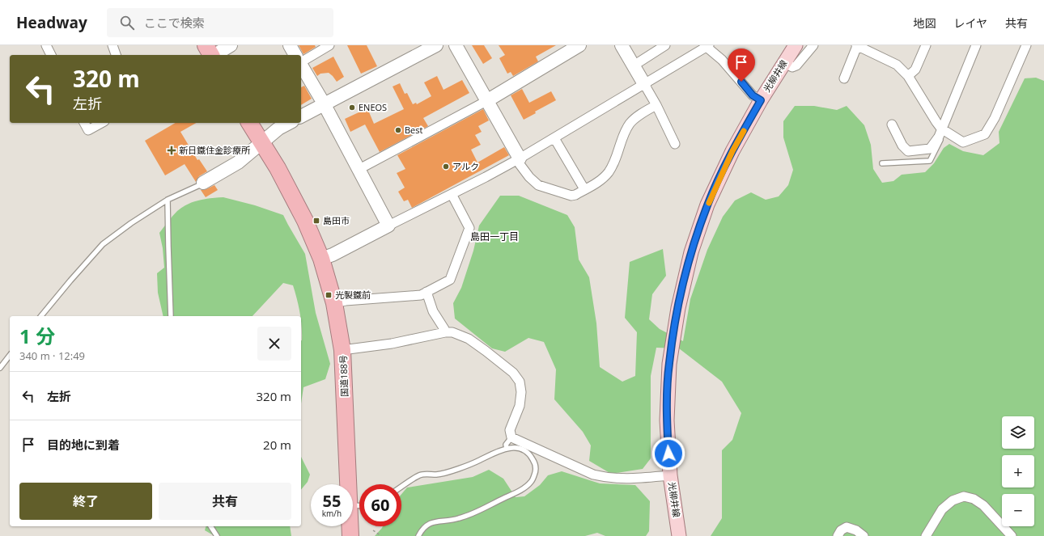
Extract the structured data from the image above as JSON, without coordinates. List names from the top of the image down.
{
  "streets": {
    "highway": ["国道188号"],
    "main road": ["光柳井線"]
  },
  "districts": ["島田一丁目"],
  "places": {
    "other": ["ENEOS", "Best", "アルク"],
    "health": ["新日鐵住金診療所"],
    "transit": ["島田市", "光製鐵前"]
  },
  "page": {
    "header": "Headway",
    "search": "ここで検索",
    "nav": ["地図", "レイヤ", "共有"],
    "turn": ["320 m", "左折"],
    "heading": ["1 分", "340 m · 12:49"],
    "list": [
      {
        "name": "左折",
        "value": "320 m"
      },
      {
        "name": "目的地に到着",
        "value": "20 m"
      }
    ],
    "map_buttons": ["+", "−"],
    "buttons": ["終了", "共有"],
    "speed": "55 km/h",
    "limit": "60"
  }
}
